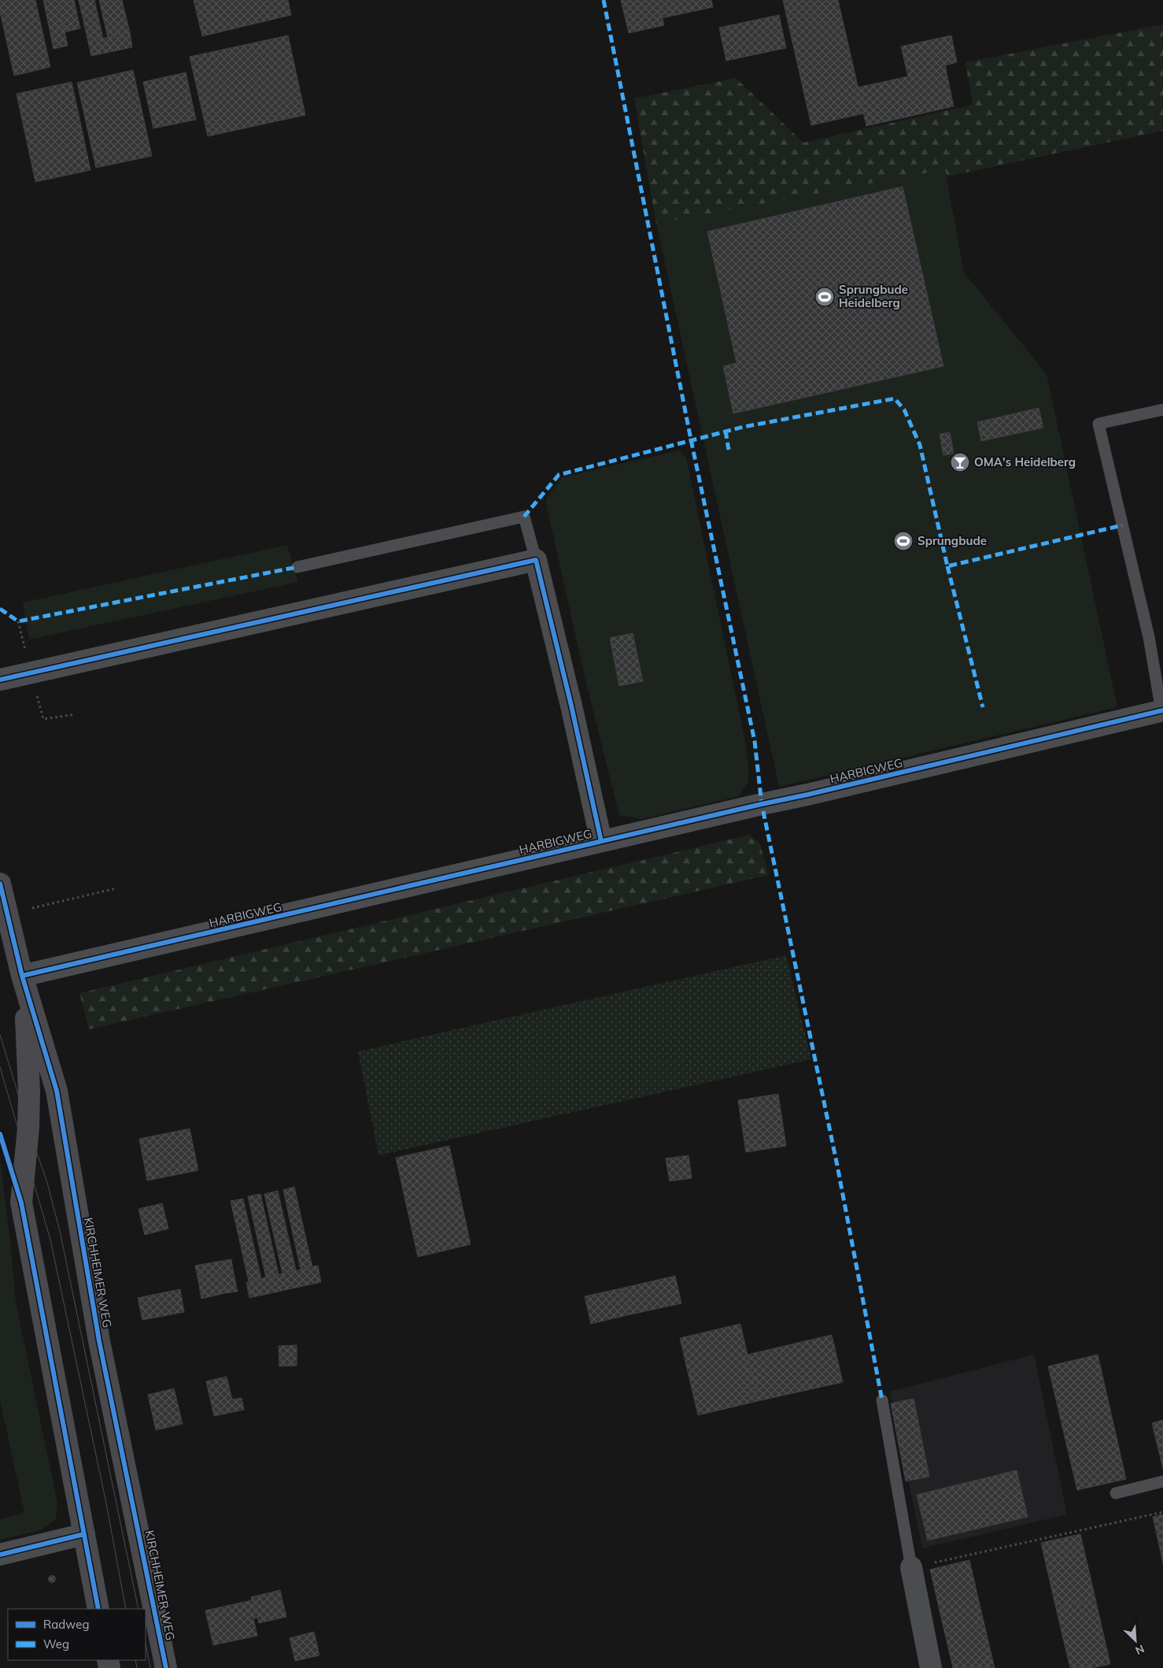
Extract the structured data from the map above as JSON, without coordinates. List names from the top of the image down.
{
  "streets": {
    "street": ["HARBIGWEG", "KIRCHHEIMER WEG"]
  },
  "crossings": [
    ["HARBIGWEG", "KIRCHHEIMER WEG"]
  ],
  "places": {
    "sports": ["Sprungbude Heidelberg", "Sprungbude"],
    "bar": ["OMA's Heidelberg"]
  },
  "legend": ["Radweg", "Weg"],
  "north": "bottom right"
}
